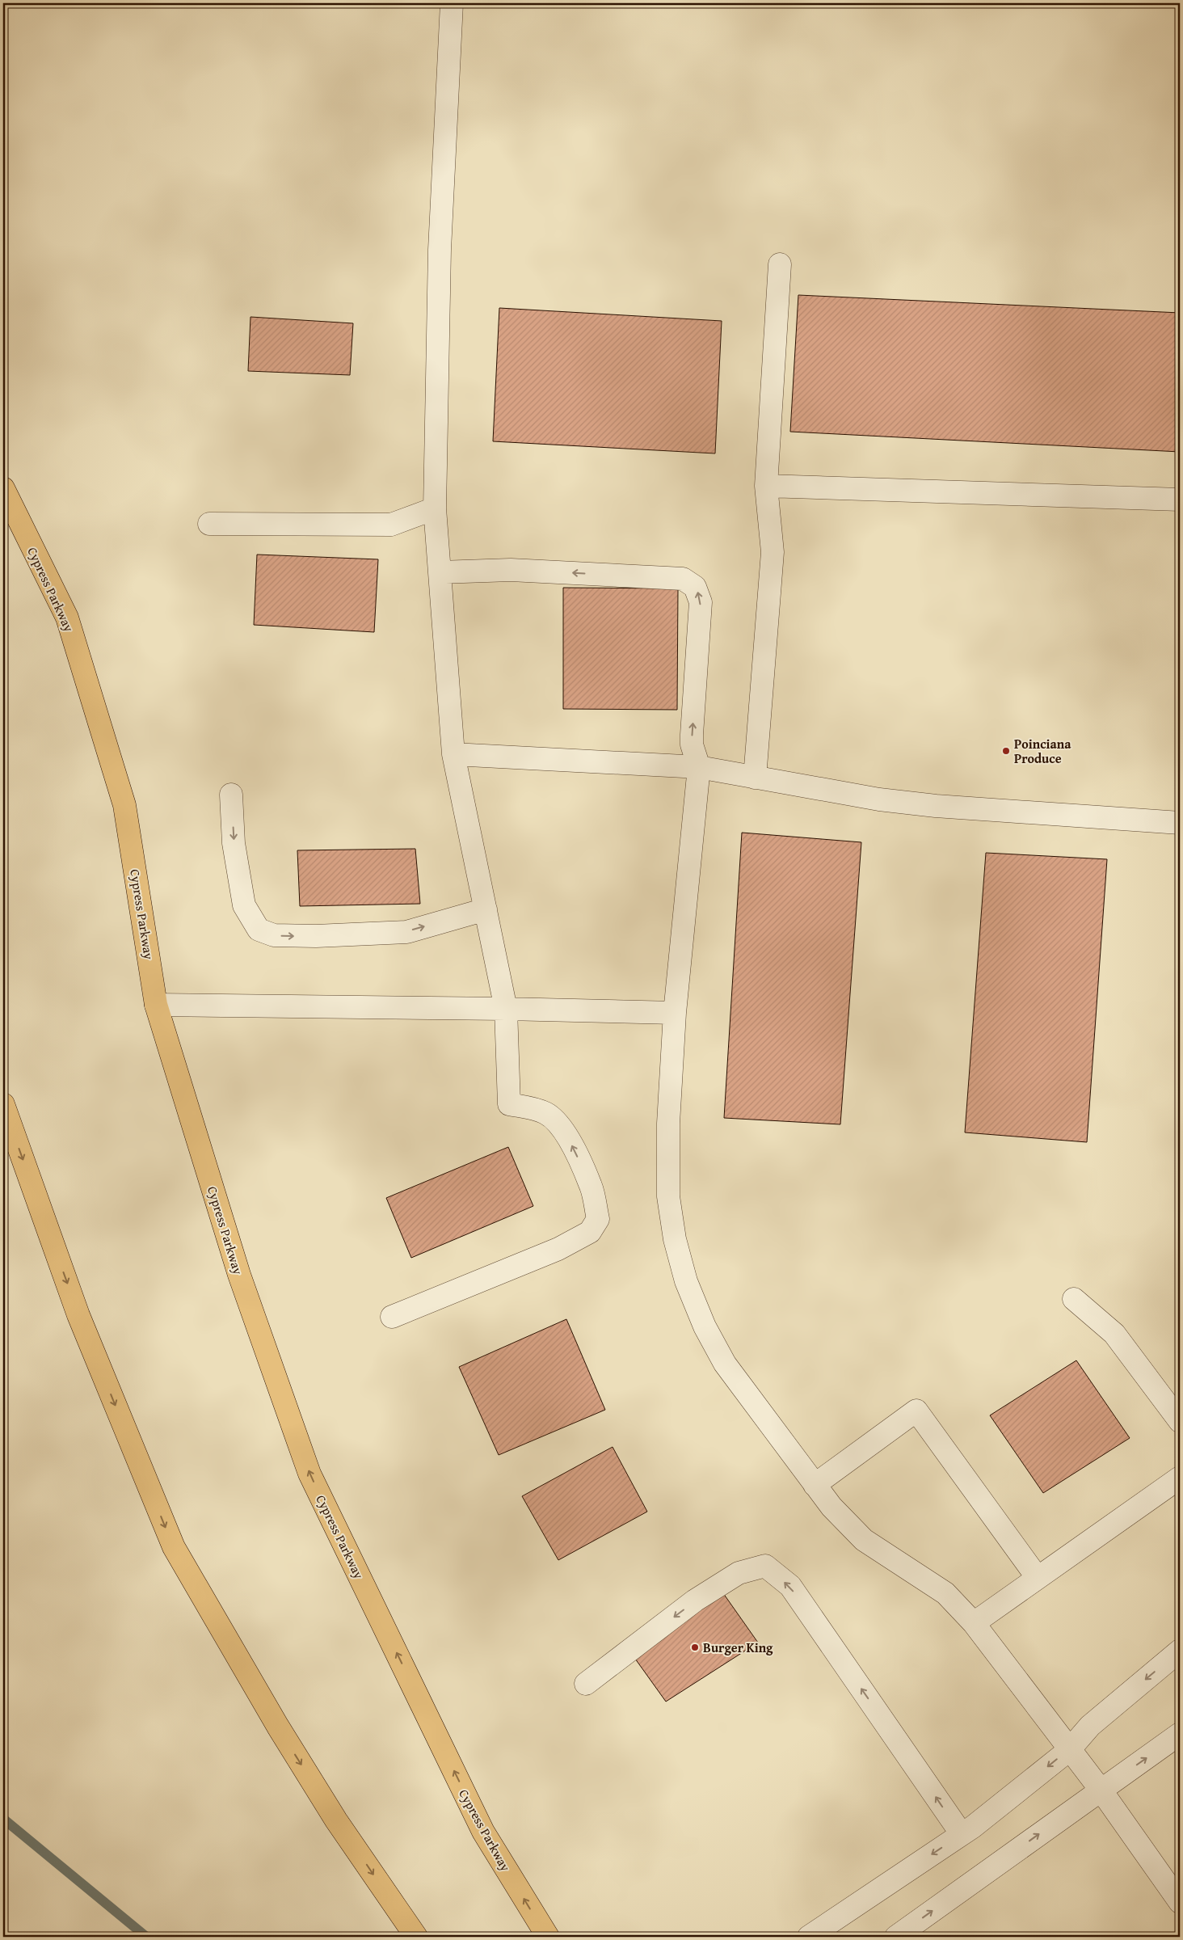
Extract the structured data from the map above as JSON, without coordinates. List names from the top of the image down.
{
  "streets": {
    "main road": ["Cypress Parkway"]
  },
  "places": ["Poinciana Produce", "Burger King"]
}
